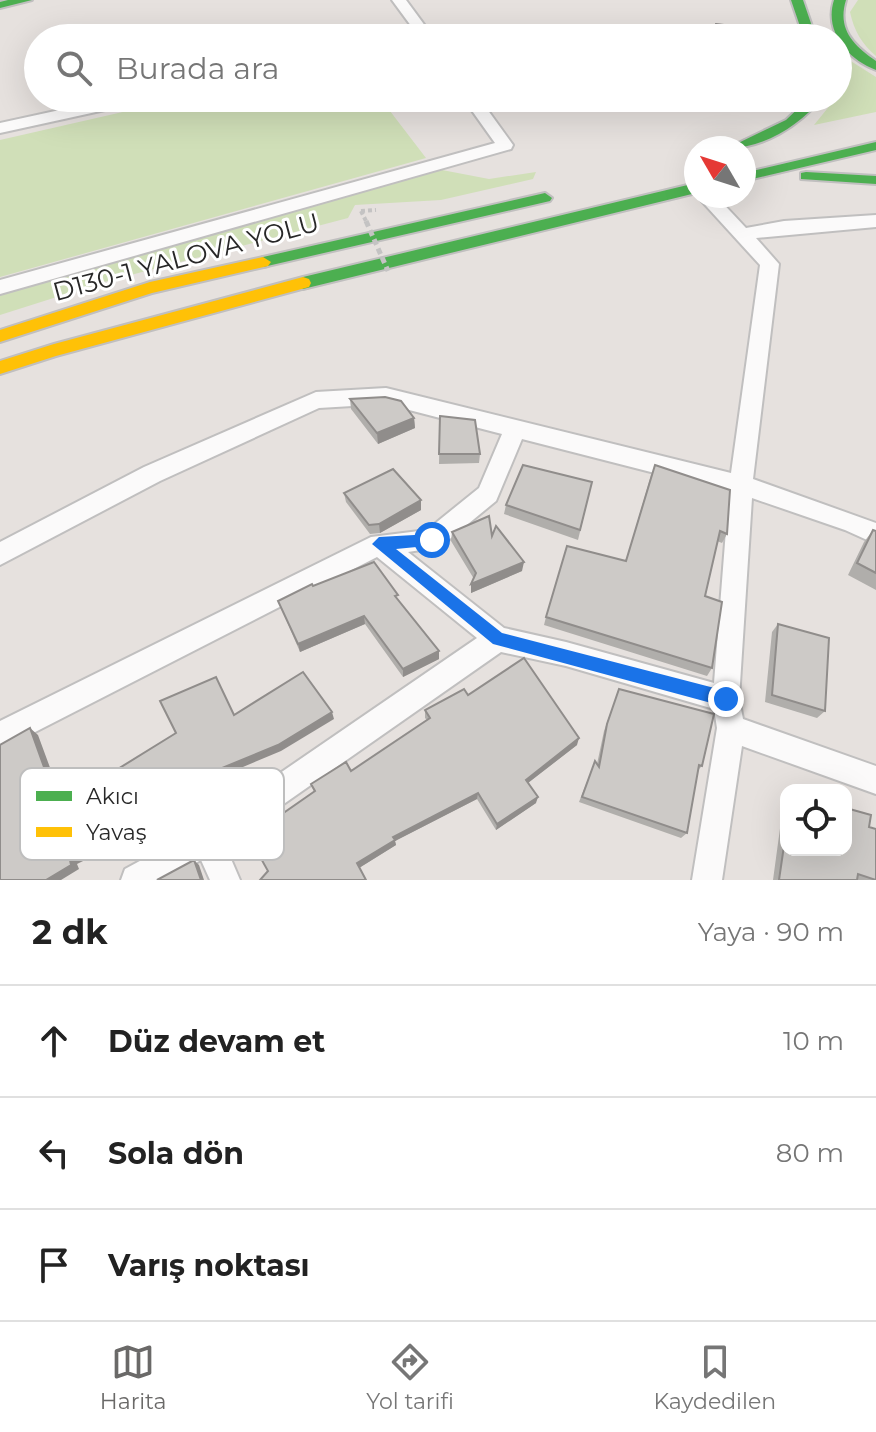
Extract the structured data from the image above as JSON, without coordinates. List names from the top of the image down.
{
  "streets": {
    "main road": ["D130-1 YALOVA YOLU"]
  },
  "legend": ["Akıcı", "Yavaş"],
  "north": "top left",
  "page": {
    "search": "Burada ara",
    "heading": ["2 dk", "Yaya · 90 m"],
    "list": [
      ["Düz devam et", "10 m"],
      ["Sola dön", "80 m"],
      "Varış noktası"
    ],
    "nav": ["Harita", "Yol tarifi", "Kaydedilen"]
  }
}
